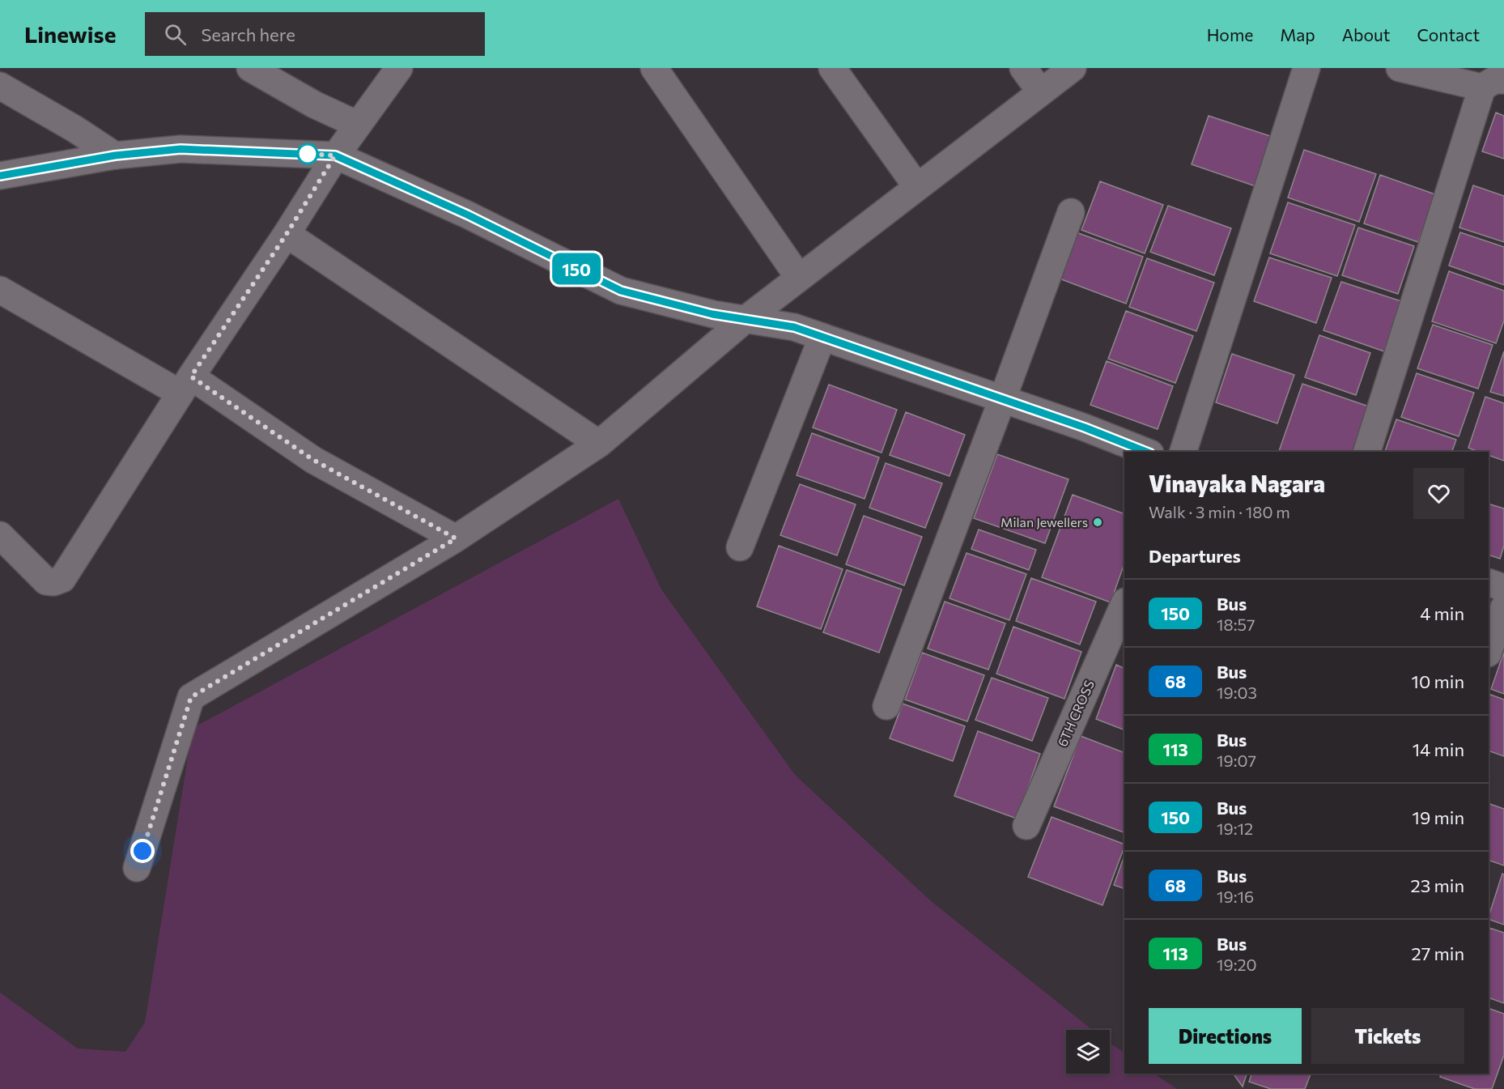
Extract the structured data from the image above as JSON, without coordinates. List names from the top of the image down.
{
  "streets": {
    "street": ["6TH CROSS"]
  },
  "places": ["Milan Jewellers"],
  "lines": ["bus line 150"],
  "page": {
    "header": "Linewise",
    "search": "Search here",
    "nav": [
      "Home",
      "Map",
      "About",
      "Contact"
    ],
    "on_map": "150",
    "heading": [
      ["Vinayaka Nagara", "Walk · 3 min · 180 m"],
      "Departures"
    ],
    "list": [
      {
        "mark": "150",
        "name": "Bus",
        "note": "18:57",
        "value": "4 min"
      },
      {
        "mark": "68",
        "name": "Bus",
        "note": "19:03",
        "value": "10 min"
      },
      {
        "mark": "113",
        "name": "Bus",
        "note": "19:07",
        "value": "14 min"
      },
      {
        "mark": "150",
        "name": "Bus",
        "note": "19:12",
        "value": "19 min"
      },
      {
        "mark": "68",
        "name": "Bus",
        "note": "19:16",
        "value": "23 min"
      },
      {
        "mark": "113",
        "name": "Bus",
        "note": "19:20",
        "value": "27 min"
      }
    ],
    "buttons": ["Directions", "Tickets"]
  }
}
